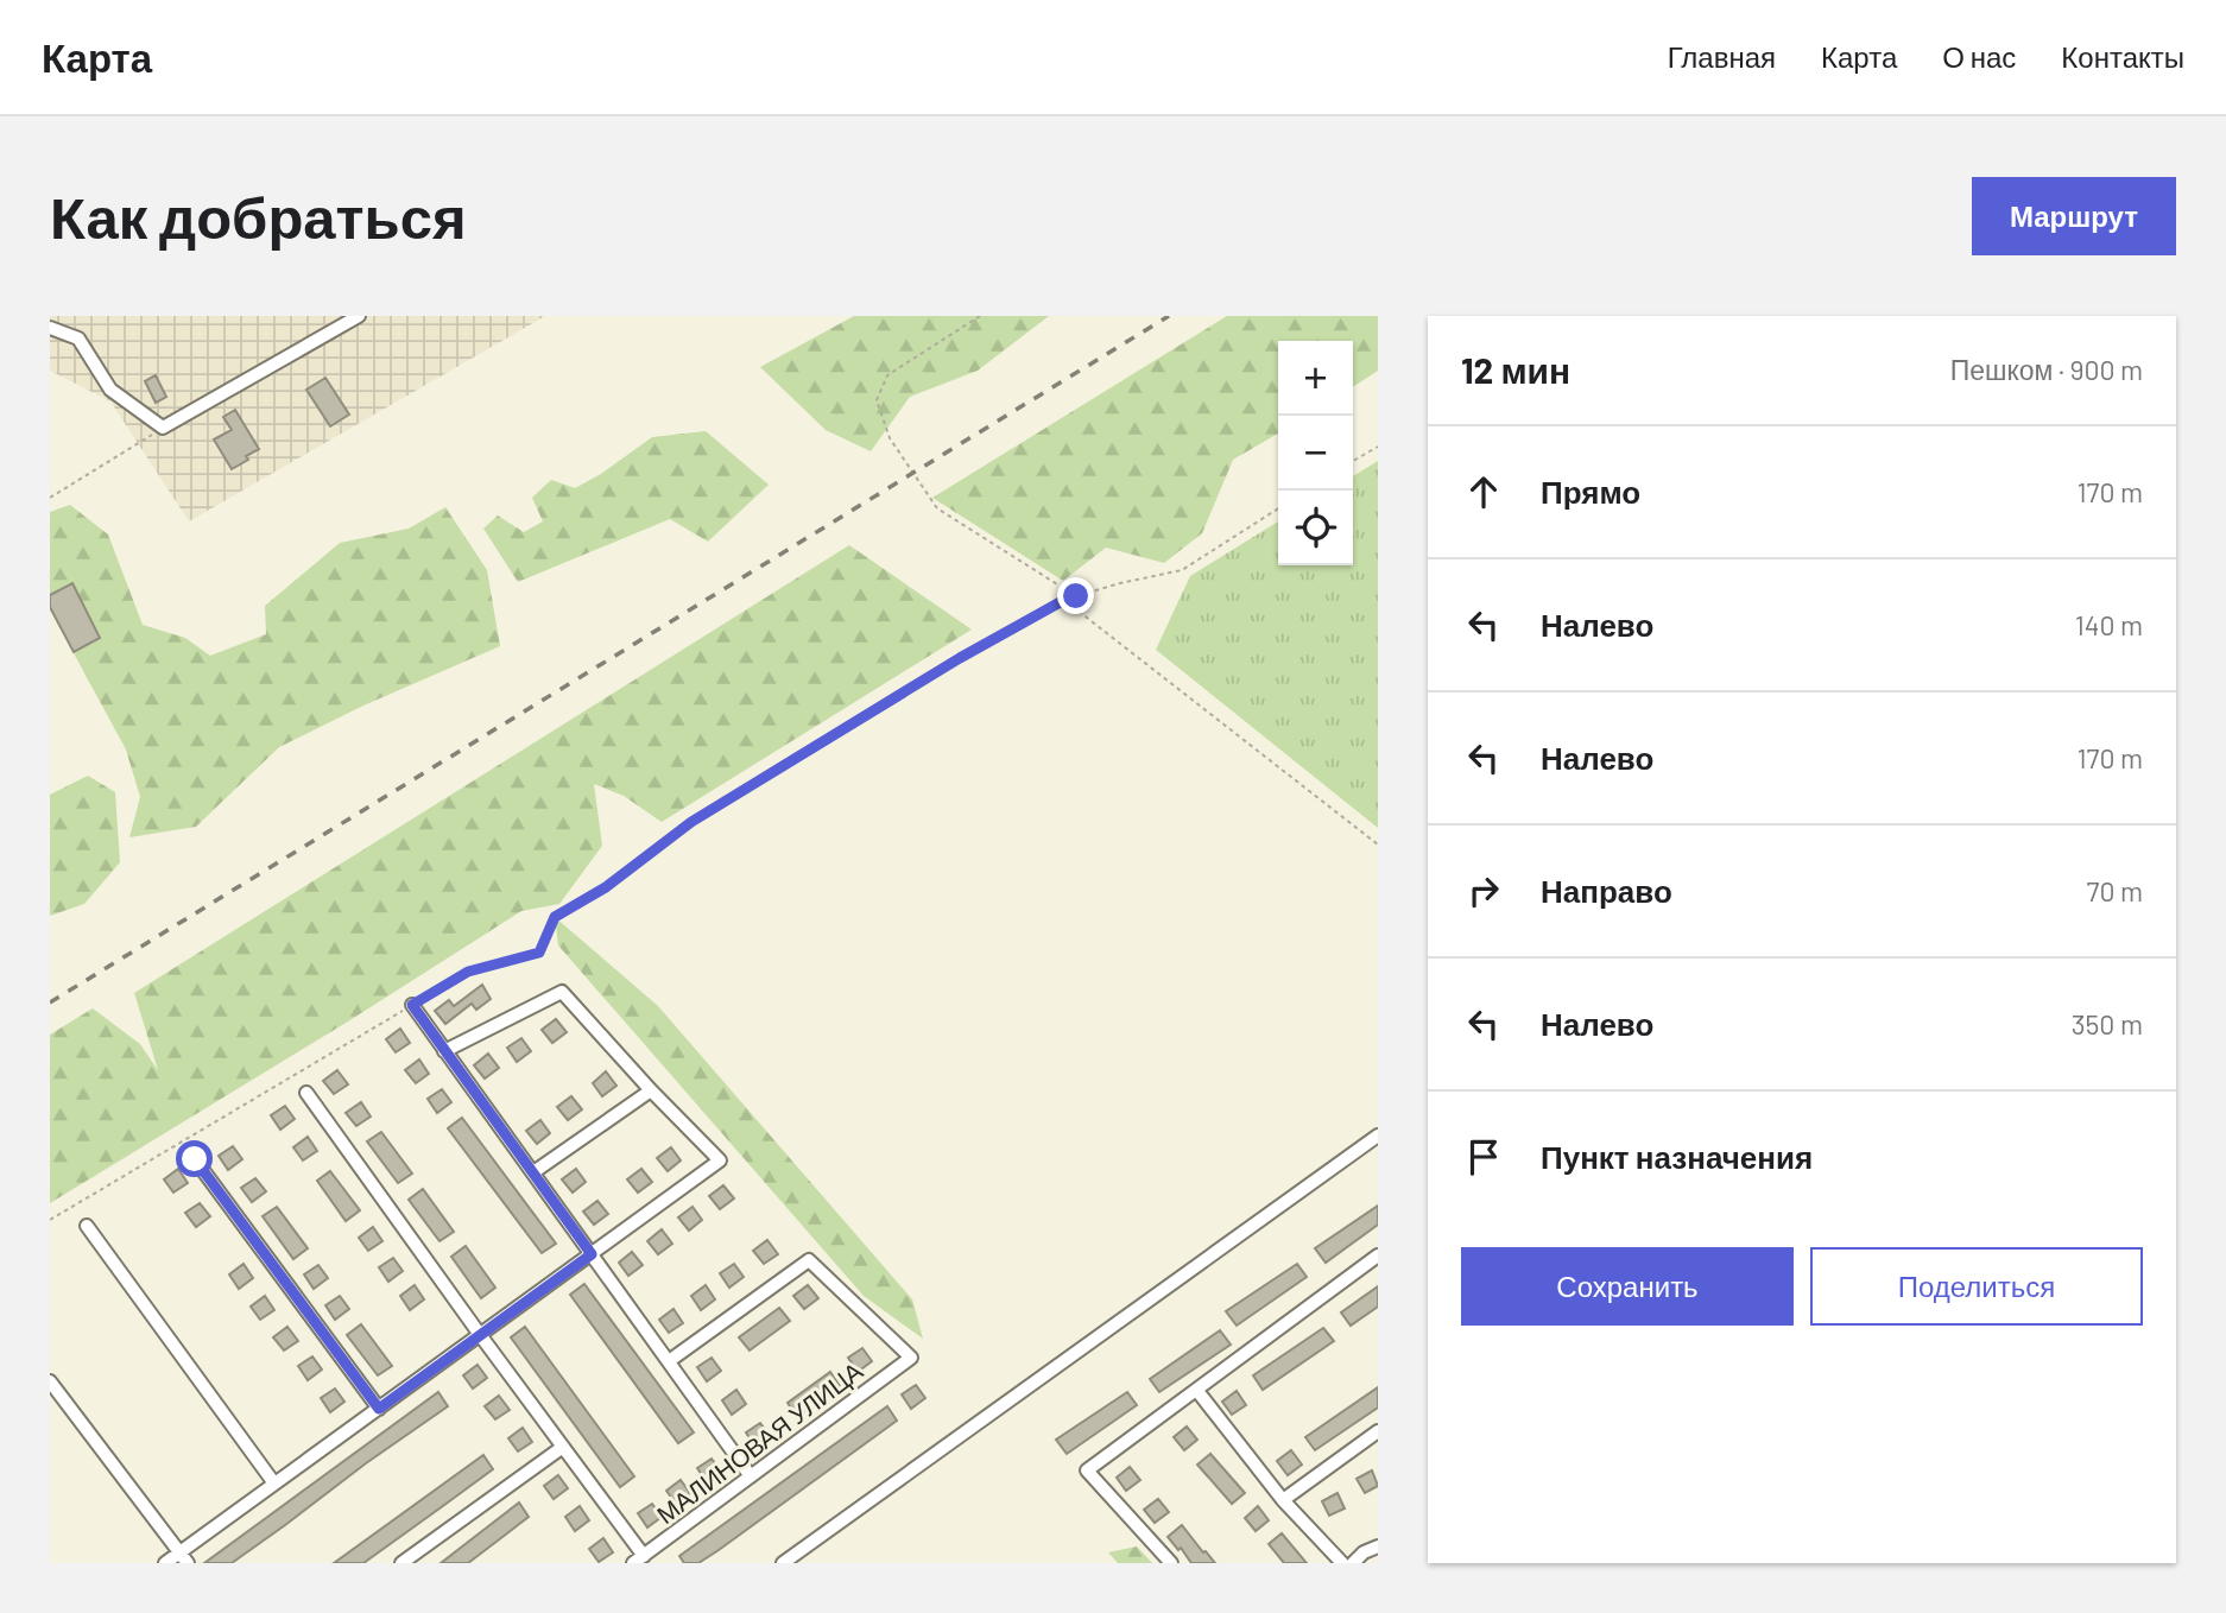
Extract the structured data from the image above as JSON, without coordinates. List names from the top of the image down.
{
  "streets": {
    "street": ["МАЛИНОВАЯ УЛИЦА"]
  },
  "page": {
    "header": "Карта",
    "nav": [
      "Главная",
      "Карта",
      "О нас",
      "Контакты"
    ],
    "buttons": [
      "Маршрут",
      ["Сохранить", "Поделиться"]
    ],
    "title": "Как добраться",
    "heading": ["12 мин", "Пешком · 900 m"],
    "map_buttons": ["+", "−"],
    "list": [
      ["Прямо", "170 m"],
      ["Налево", "140 m"],
      ["Налево", "170 m"],
      ["Направо", "70 m"],
      ["Налево", "350 m"],
      "Пункт назначения"
    ]
  }
}
